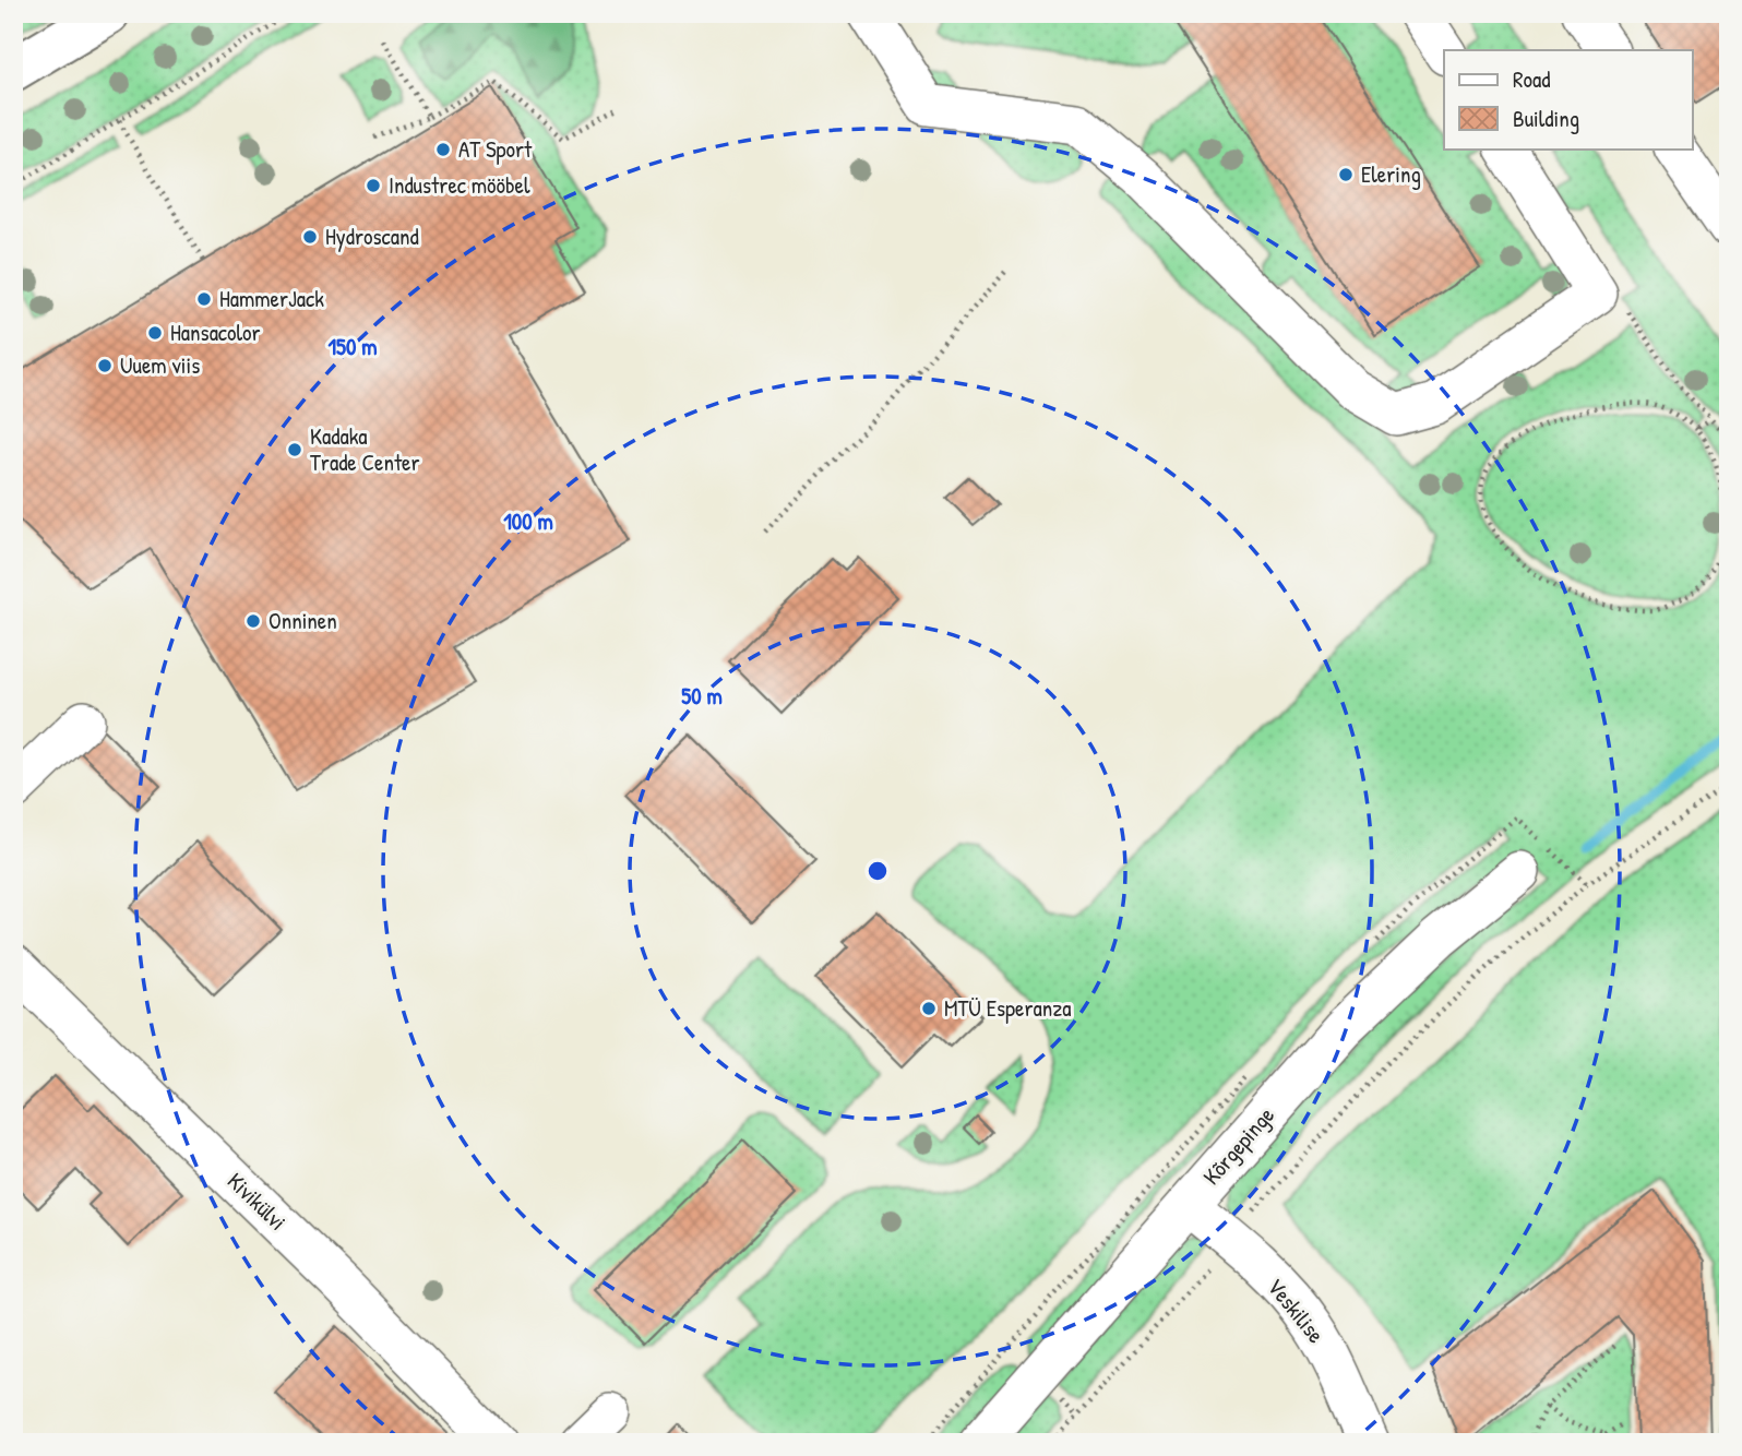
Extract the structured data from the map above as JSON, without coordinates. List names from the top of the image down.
{
  "streets": {
    "street": ["Kõrgepinge", "Kivikülvi", "Veskilise"]
  },
  "crossings": [
    ["Kõrgepinge", "Veskilise"]
  ],
  "places": [
    "AT Sport",
    "Elering",
    "Industrec mööbel",
    "Hydroscand",
    "HammerJack",
    "Hansacolor",
    "Uuem viis",
    "Kadaka Trade Center",
    "Onninen",
    "MTÜ Esperanza"
  ],
  "legend": ["Road", "Building"],
  "rings": ["150 m", "100 m", "50 m"]
}
